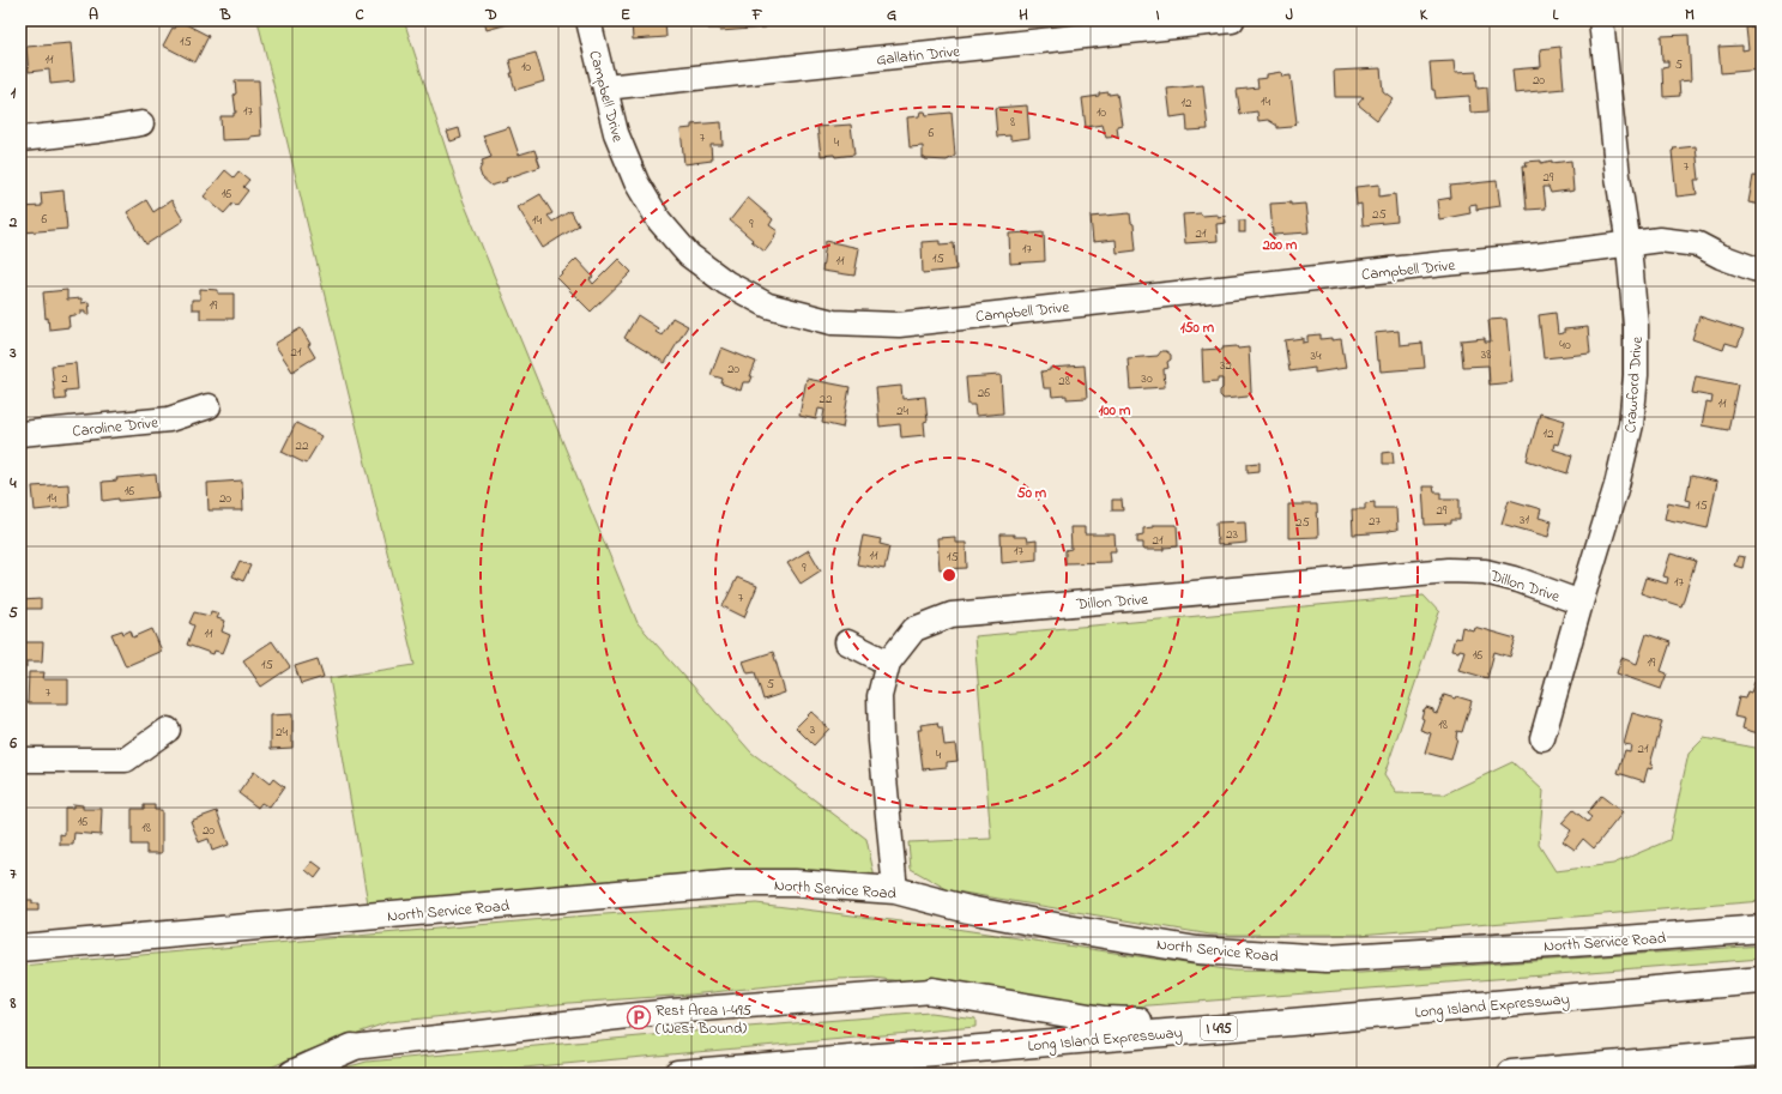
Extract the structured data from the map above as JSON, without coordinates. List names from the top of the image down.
{
  "streets": {
    "main road": ["North Service Road", "Long Island Expressway", "I 495"],
    "street": [
      "Gallatin Drive",
      "Campbell Drive",
      "Crawford Drive",
      "Caroline Drive",
      "Dillon Drive"
    ]
  },
  "crossings": [
    ["Gallatin Drive", "Campbell Drive"],
    ["Campbell Drive", "Crawford Drive"],
    ["Crawford Drive", "Dillon Drive"],
    ["Dillon Drive", "North Service Road"]
  ],
  "places": {
    "parking": ["Rest Area I-495 (West Bound)"]
  },
  "house_numbers": [
    "15",
    "11",
    "5",
    "10",
    "20",
    "14",
    "12",
    "17",
    "10",
    "8",
    "6",
    "7",
    "4",
    "7",
    "29",
    "16",
    "25",
    "6",
    "14",
    "9",
    "21",
    "17",
    "15",
    "11",
    "19",
    "40",
    "21",
    "38",
    "34",
    "32",
    "20",
    "2",
    "30",
    "28",
    "26",
    "22",
    "11",
    "24",
    "12",
    "22",
    "16",
    "14",
    "20",
    "15",
    "29",
    "31",
    "27",
    "25",
    "23",
    "21",
    "17",
    "11",
    "15",
    "9",
    "17",
    "7",
    "11",
    "16",
    "19",
    "15",
    "5",
    "7",
    "18",
    "3",
    "24",
    "21",
    "4",
    "16",
    "18",
    "20"
  ],
  "grid": {
    "columns": [
      "A",
      "B",
      "C",
      "D",
      "E",
      "F",
      "G",
      "H",
      "I",
      "J",
      "K",
      "L",
      "M"
    ],
    "rows": [
      "1",
      "2",
      "3",
      "4",
      "5",
      "6",
      "7",
      "8"
    ]
  },
  "rings": [
    "200 m",
    "150 m",
    "100 m",
    "50 m"
  ]
}
